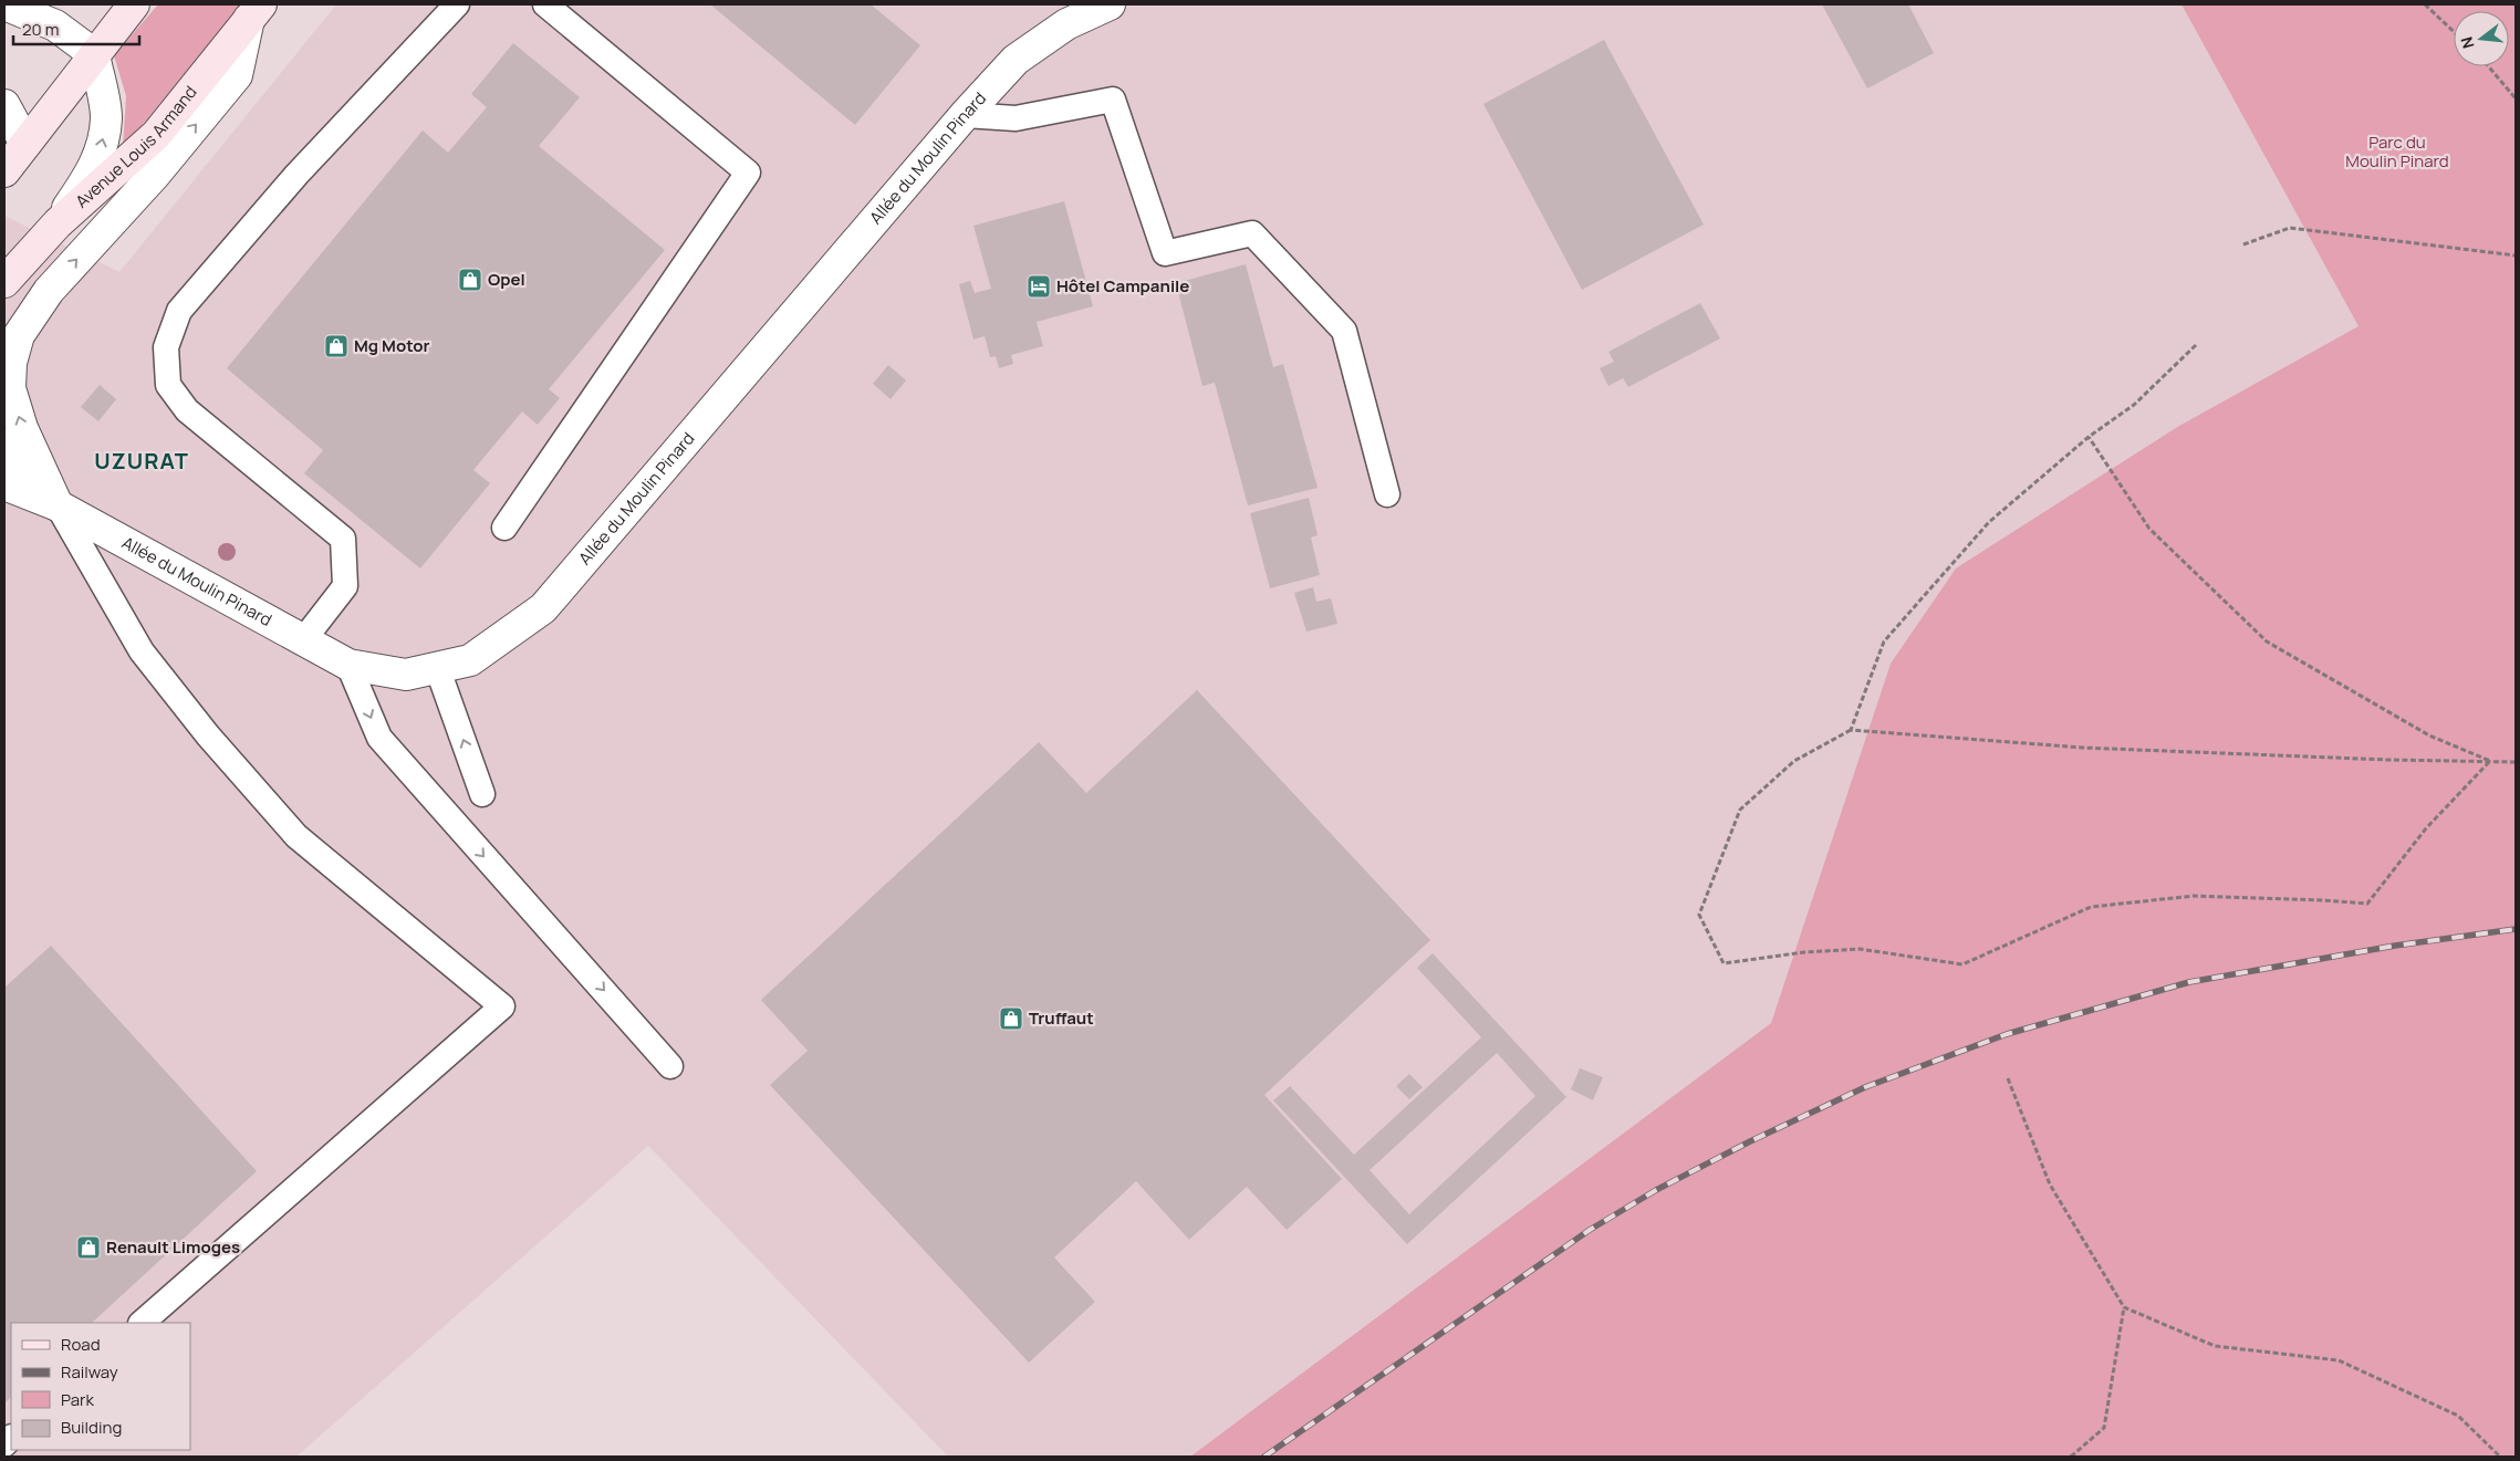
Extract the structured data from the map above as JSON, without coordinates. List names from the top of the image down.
{
  "streets": {
    "main road": ["Avenue Louis Armand"],
    "street": ["Allée du Moulin Pinard"]
  },
  "districts": ["UZURAT"],
  "parks": ["Parc du Moulin Pinard"],
  "places": {
    "shop": [
      "Opel",
      "Mg Motor",
      "Truffaut",
      "Renault Limoges"
    ],
    "hotel": ["Hôtel Campanile"]
  },
  "legend": [
    "Road",
    "Railway",
    "Park",
    "Building"
  ],
  "scale_bar": "20 m",
  "north": "left"
}
